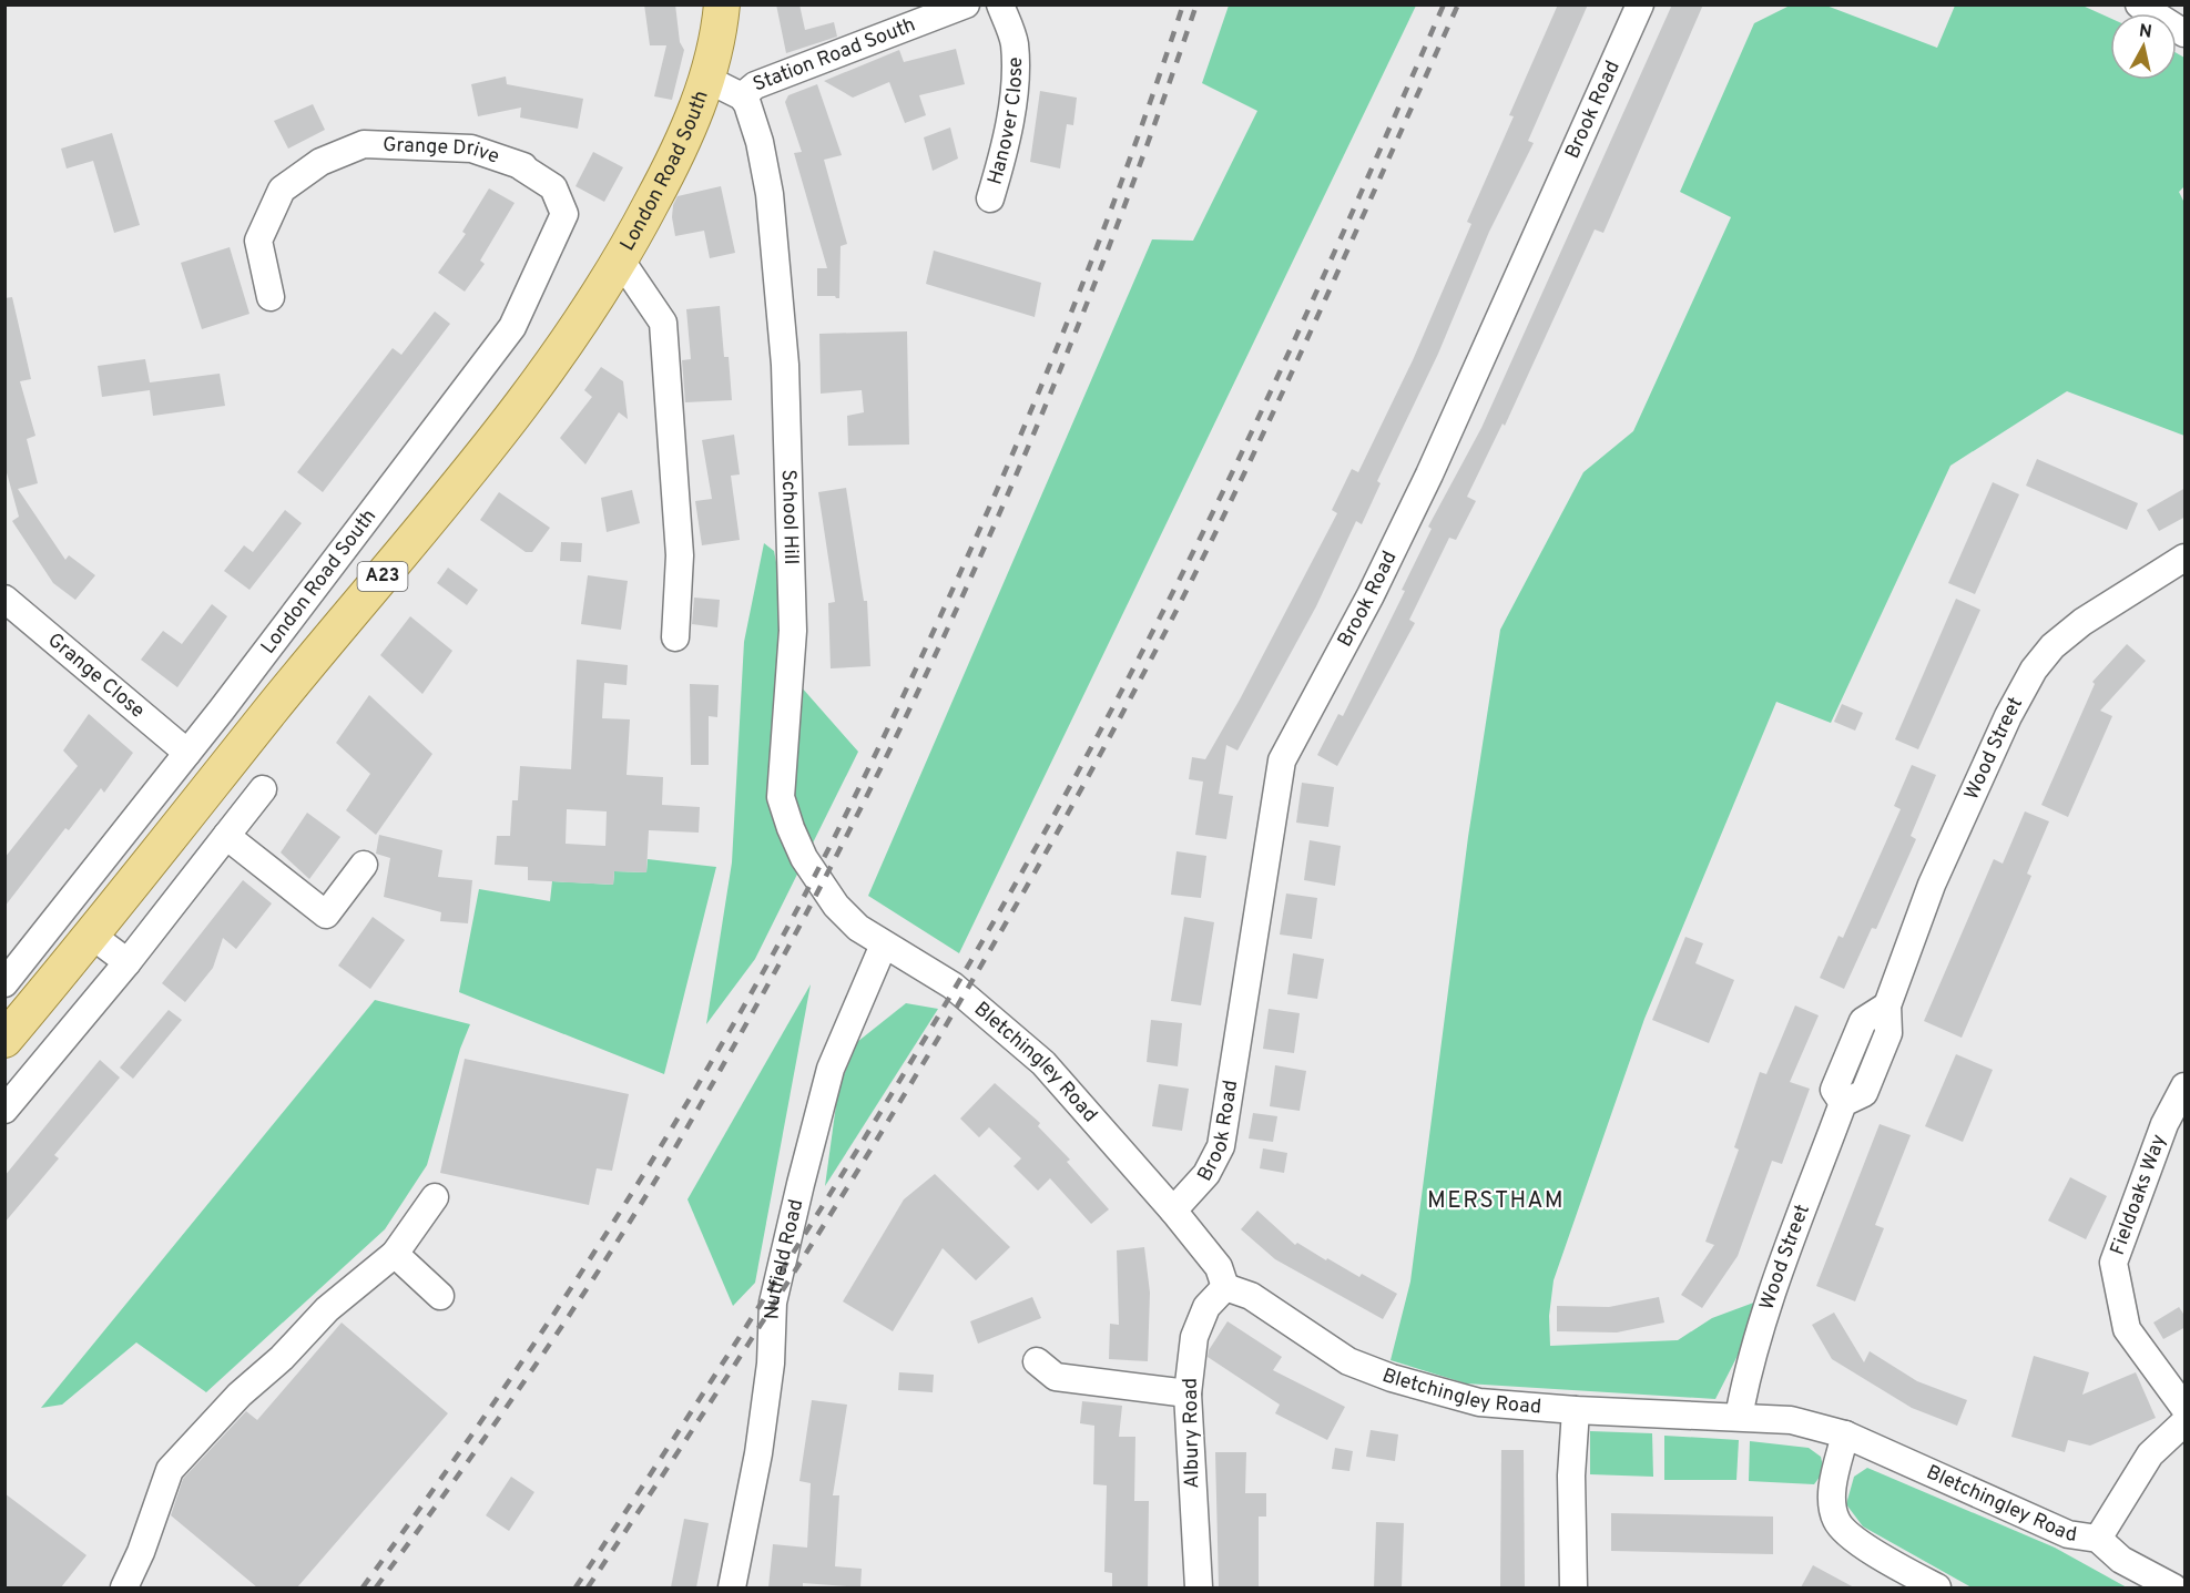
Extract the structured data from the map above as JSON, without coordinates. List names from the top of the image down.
{
  "streets": {
    "main road": ["London Road South", "A23"],
    "street": [
      "Station Road South",
      "Brook Road",
      "Hanover Close",
      "Grange Drive",
      "School Hill",
      "Grange Close",
      "Wood Street",
      "Bletchingley Road",
      "Fieldoaks Way",
      "Nutfield Road",
      "Albury Road"
    ]
  },
  "crossings": [
    ["Station Road South", "School Hill"],
    ["Brook Road", "Bletchingley Road"],
    ["Grange Drive", "London Road South"],
    ["London Road South", "A23"],
    ["London Road South", "Grange Close"],
    ["School Hill", "Bletchingley Road"],
    ["School Hill", "Nutfield Road"],
    ["Wood Street", "Bletchingley Road"],
    ["Bletchingley Road", "Nutfield Road"],
    ["Bletchingley Road", "Albury Road"]
  ],
  "districts": ["MERSTHAM"],
  "north": "top"
}
